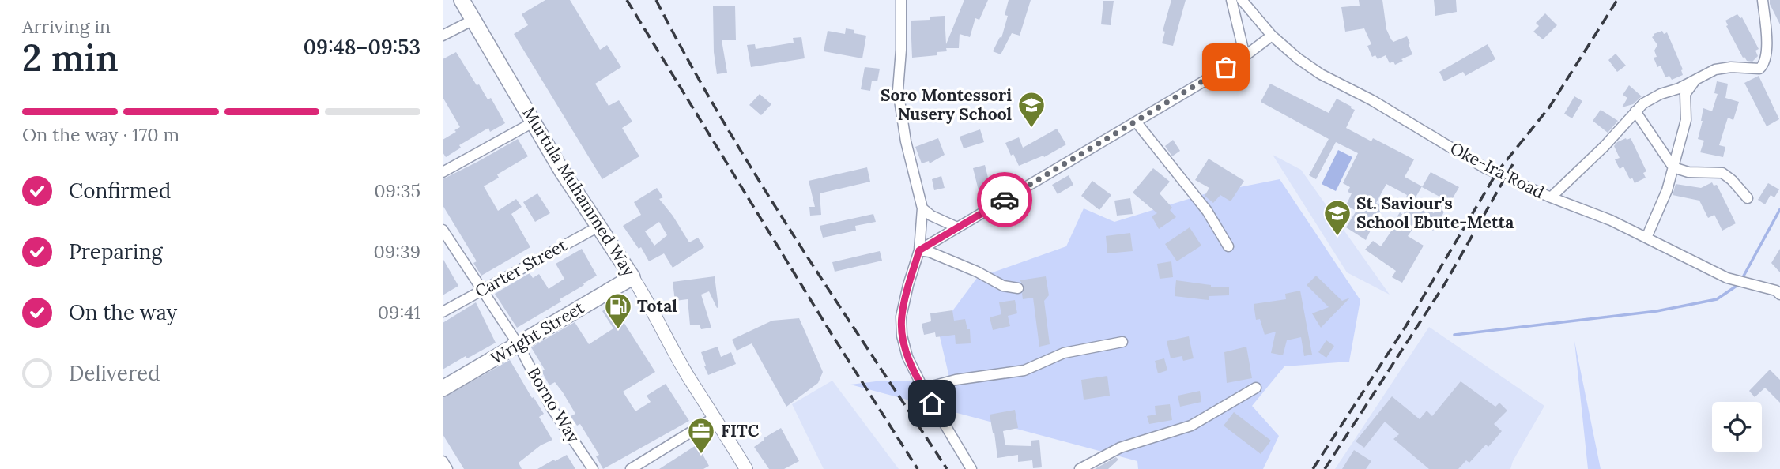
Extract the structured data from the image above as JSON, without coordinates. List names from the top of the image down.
{
  "streets": {
    "highway": ["Murtula Muhammed Way", "Wright Street"],
    "street": ["Oke-Ira Road", "Carter Street", "Borno Way"]
  },
  "crossings": [
    ["Murtula Muhammed Way", "Carter Street"],
    ["Murtula Muhammed Way", "Wright Street"],
    ["Carter Street", "Borno Way"],
    ["Wright Street", "Borno Way"]
  ],
  "places": {
    "school or university": ["Soro Montessori Nusery School", "St. Saviour's School Ebute-Metta"],
    "fuel station": ["Total"],
    "office": ["FITC"]
  },
  "page": {
    "heading": ["2 min", "Arriving in", "09:48–09:53"],
    "bar": "On the way · 170 m",
    "list": [
      ["Confirmed", "09:35"],
      ["Preparing", "09:39"],
      ["On the way", "09:41"],
      "Delivered"
    ]
  }
}
